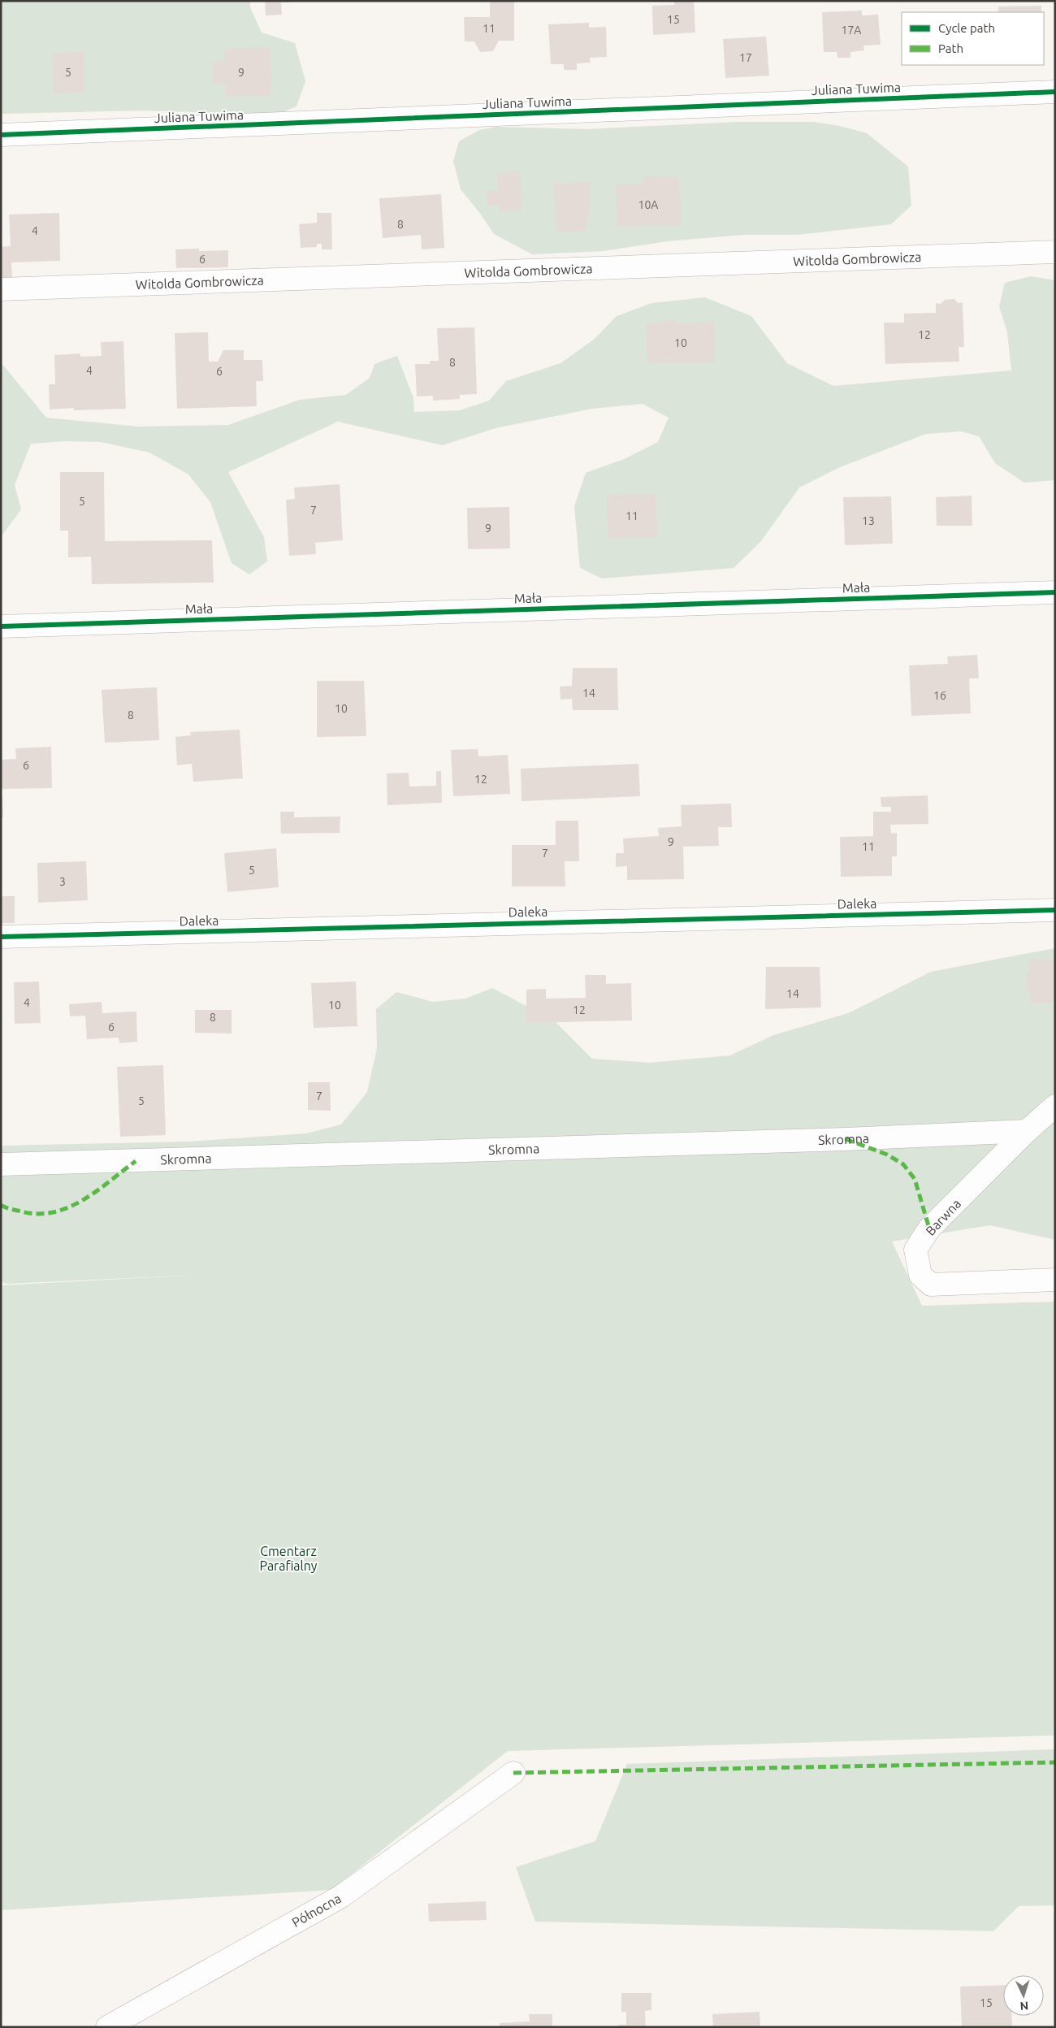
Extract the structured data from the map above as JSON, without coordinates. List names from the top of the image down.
{
  "streets": {
    "street": [
      "Juliana Tuwima",
      "Witolda Gombrowicza",
      "Mała",
      "Daleka",
      "Skromna",
      "Barwna",
      "Północna"
    ]
  },
  "crossings": [
    ["Skromna", "Barwna"]
  ],
  "parks": ["Cmentarz Parafialny"],
  "house_numbers": [
    "15",
    "11",
    "17A",
    "17",
    "5",
    "9",
    "10A",
    "8",
    "4",
    "6",
    "12",
    "10",
    "8",
    "4",
    "6",
    "5",
    "7",
    "11",
    "13",
    "9",
    "14",
    "16",
    "10",
    "8",
    "6",
    "12",
    "9",
    "11",
    "7",
    "5",
    "3",
    "14",
    "4",
    "10",
    "12",
    "8",
    "6",
    "7",
    "5",
    "15"
  ],
  "legend": ["Cycle path", "Path"],
  "north": "bottom"
}
